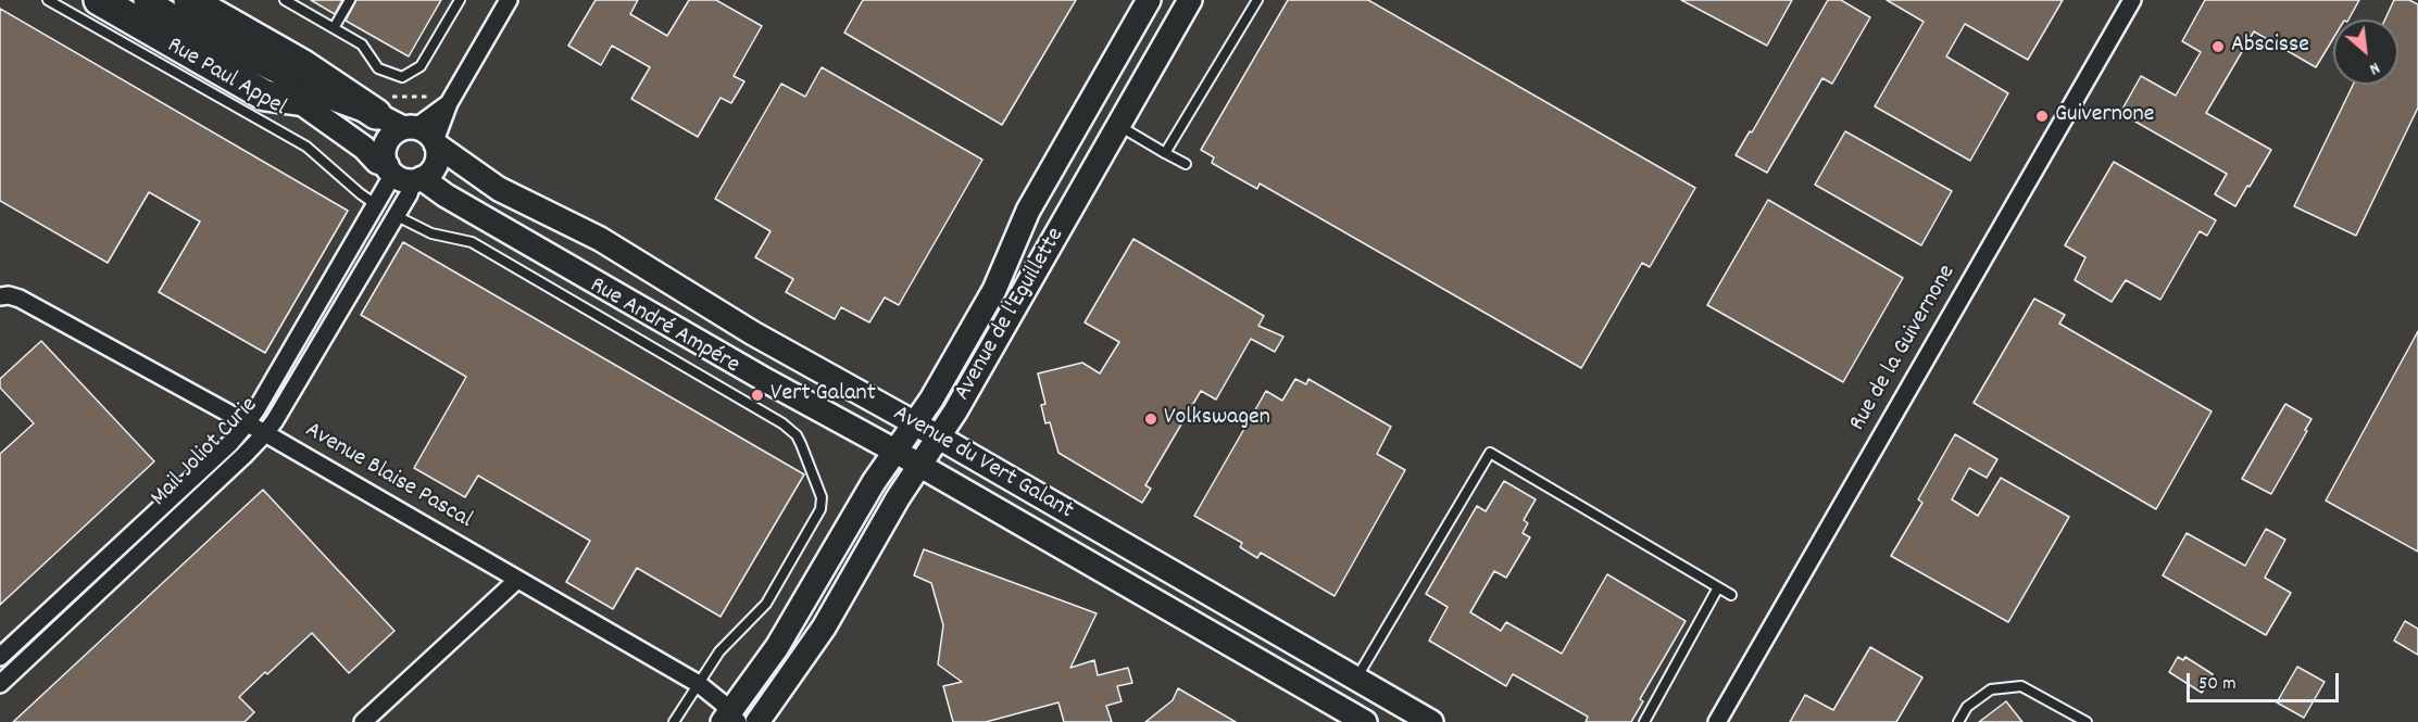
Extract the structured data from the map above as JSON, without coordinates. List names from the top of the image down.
{
  "streets": {
    "street": [
      "Avenue de l'Eguillette",
      "Rue André Ampére",
      "Rue de la Guivernone",
      "Mail Joliot Curie",
      "Avenue du Vert Galant",
      "Avenue Blaise Pascal"
    ],
    "lane": ["Rue Paul Appel"]
  },
  "crossings": [
    ["Rue Paul Appel", "Rue André Ampére"],
    ["Rue Paul Appel", "Mail Joliot Curie"],
    ["Avenue de l'Eguillette", "Avenue du Vert Galant"],
    ["Avenue de l'Eguillette", "Avenue Blaise Pascal"],
    ["Rue André Ampére", "Mail Joliot Curie"],
    ["Rue André Ampére", "Avenue Blaise Pascal"],
    ["Mail Joliot Curie", "Avenue du Vert Galant"],
    ["Mail Joliot Curie", "Avenue Blaise Pascal"]
  ],
  "places": [
    "Abscisse",
    "Guivernone",
    "Vert Galant",
    "Volkswagen"
  ],
  "scale_bar": "50 m",
  "north": "bottom right"
}
